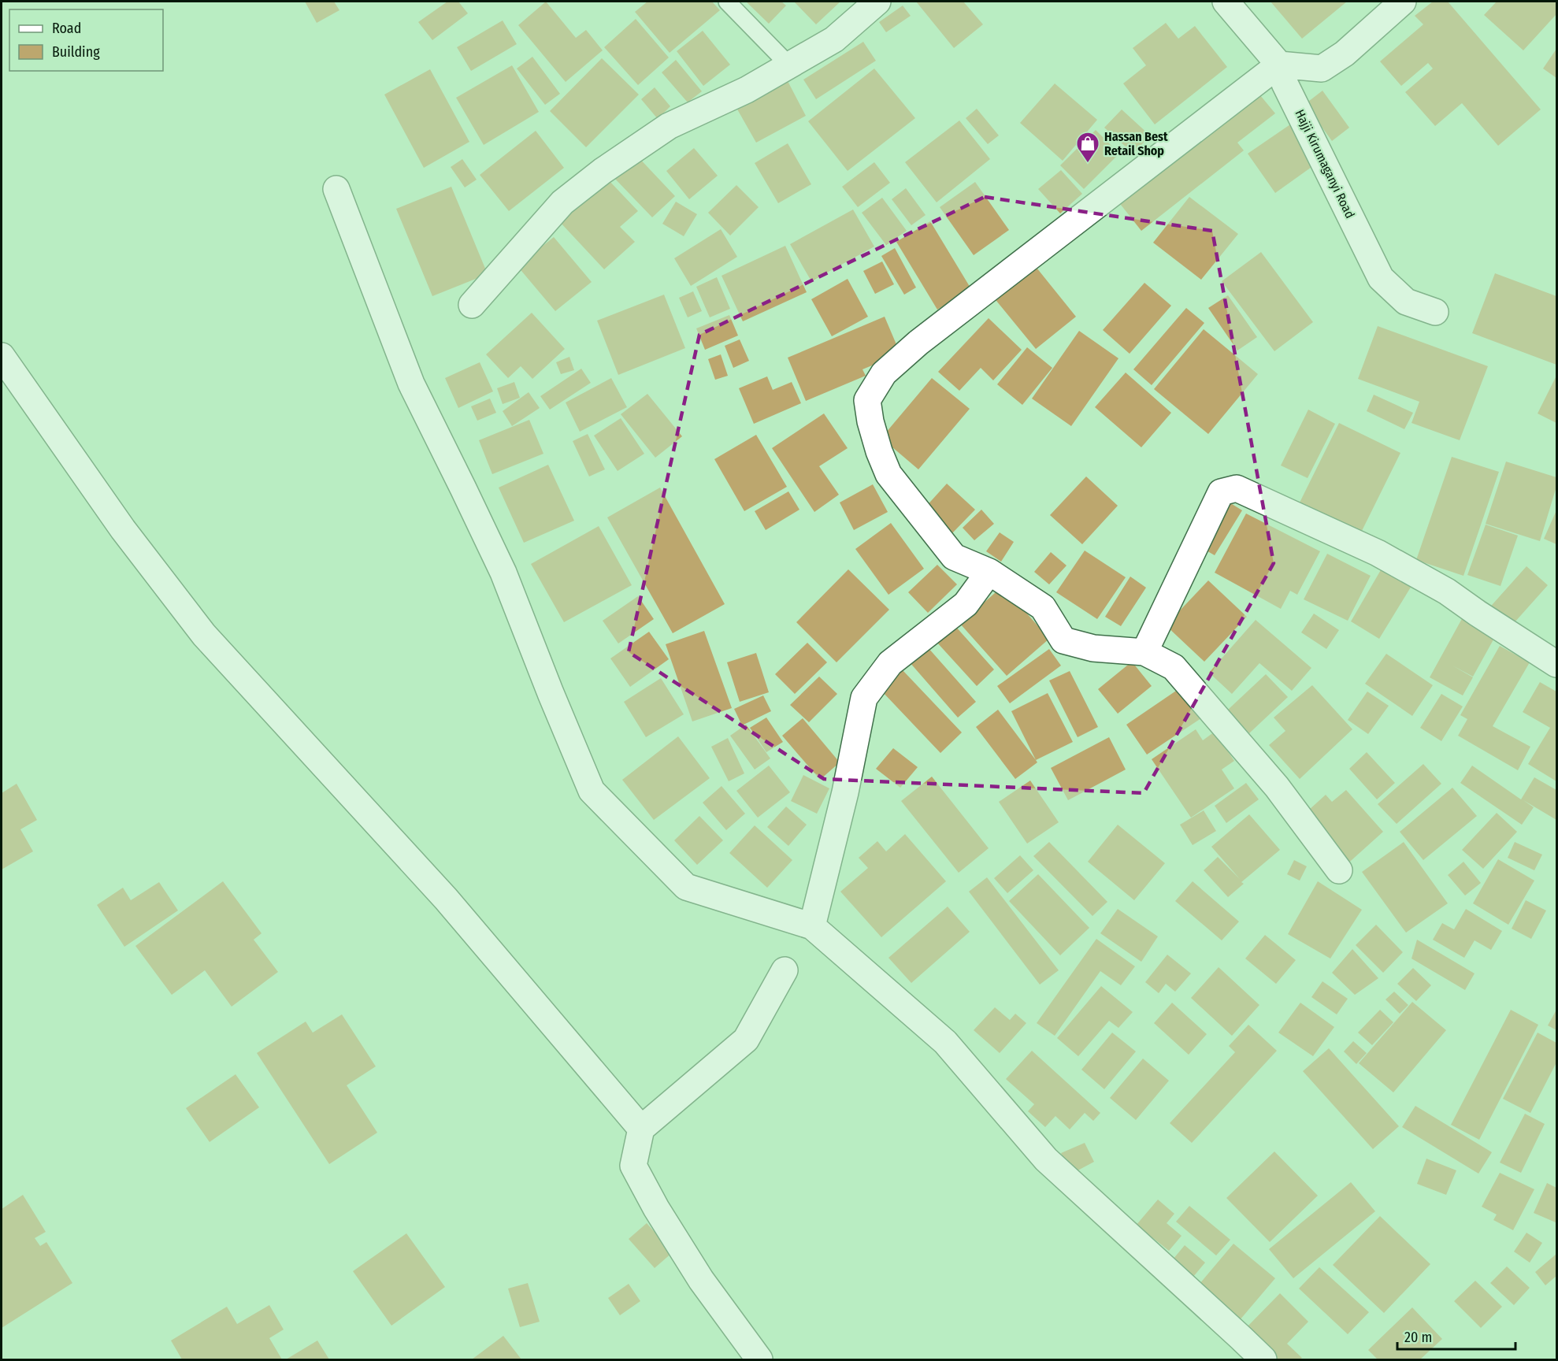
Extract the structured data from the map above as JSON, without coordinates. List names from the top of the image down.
{
  "streets": {
    "street": ["Hajji Kirumaganyi Road"]
  },
  "places": {
    "shop": ["Hassan Best Retail Shop"]
  },
  "legend": ["Road", "Building"],
  "scale_bar": "20 m"
}
